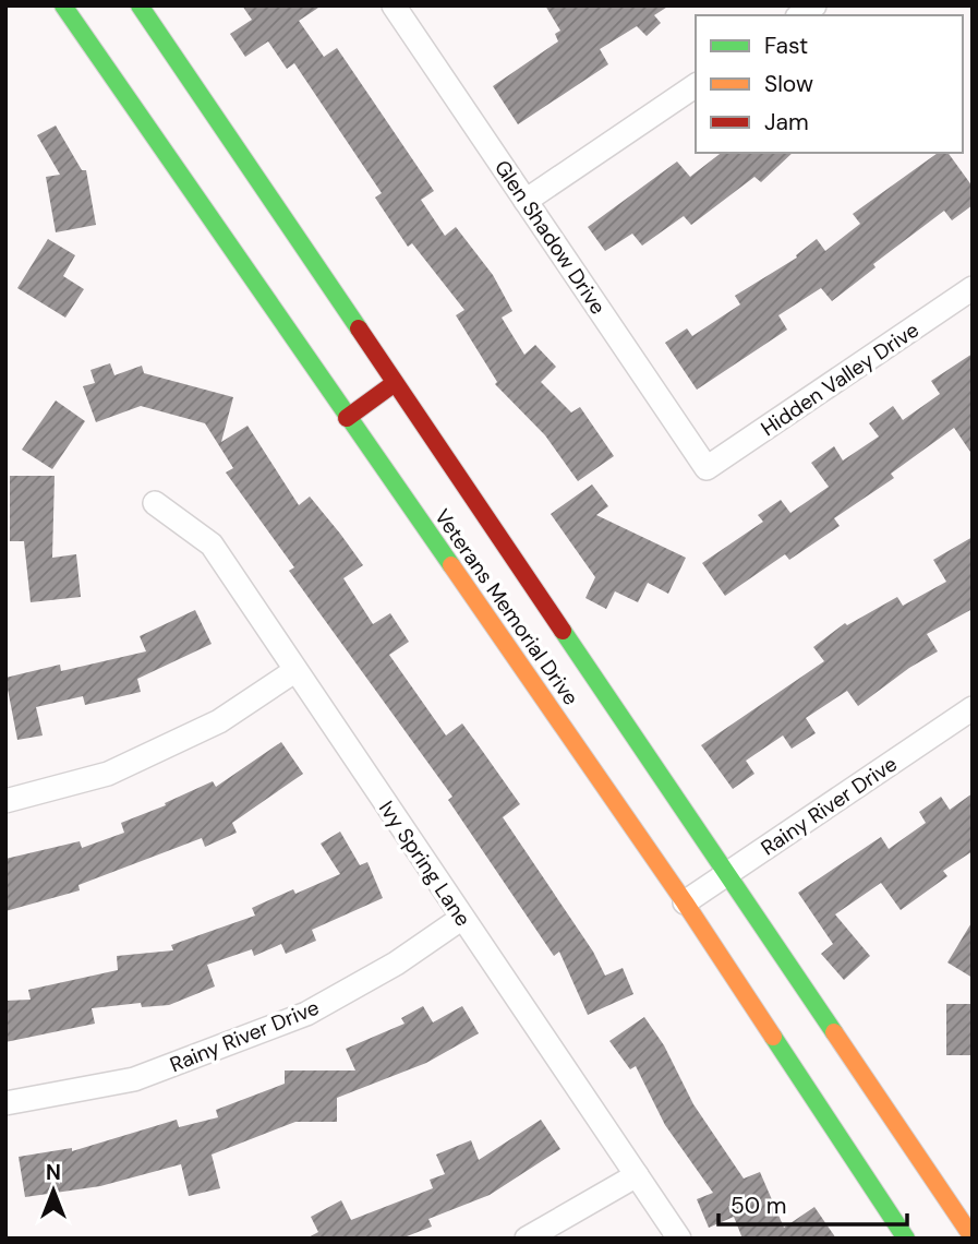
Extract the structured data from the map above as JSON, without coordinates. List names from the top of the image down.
{
  "streets": {
    "main road": ["Veterans Memorial Drive"],
    "street": [
      "Glen Shadow Drive",
      "Hidden Valley Drive",
      "Rainy River Drive",
      "Ivy Spring Lane"
    ]
  },
  "crossings": [
    ["Glen Shadow Drive", "Hidden Valley Drive"],
    ["Veterans Memorial Drive", "Rainy River Drive"],
    ["Rainy River Drive", "Ivy Spring Lane"]
  ],
  "legend": ["Fast", "Slow", "Jam"],
  "scale_bar": "50 m",
  "north": "top"
}
